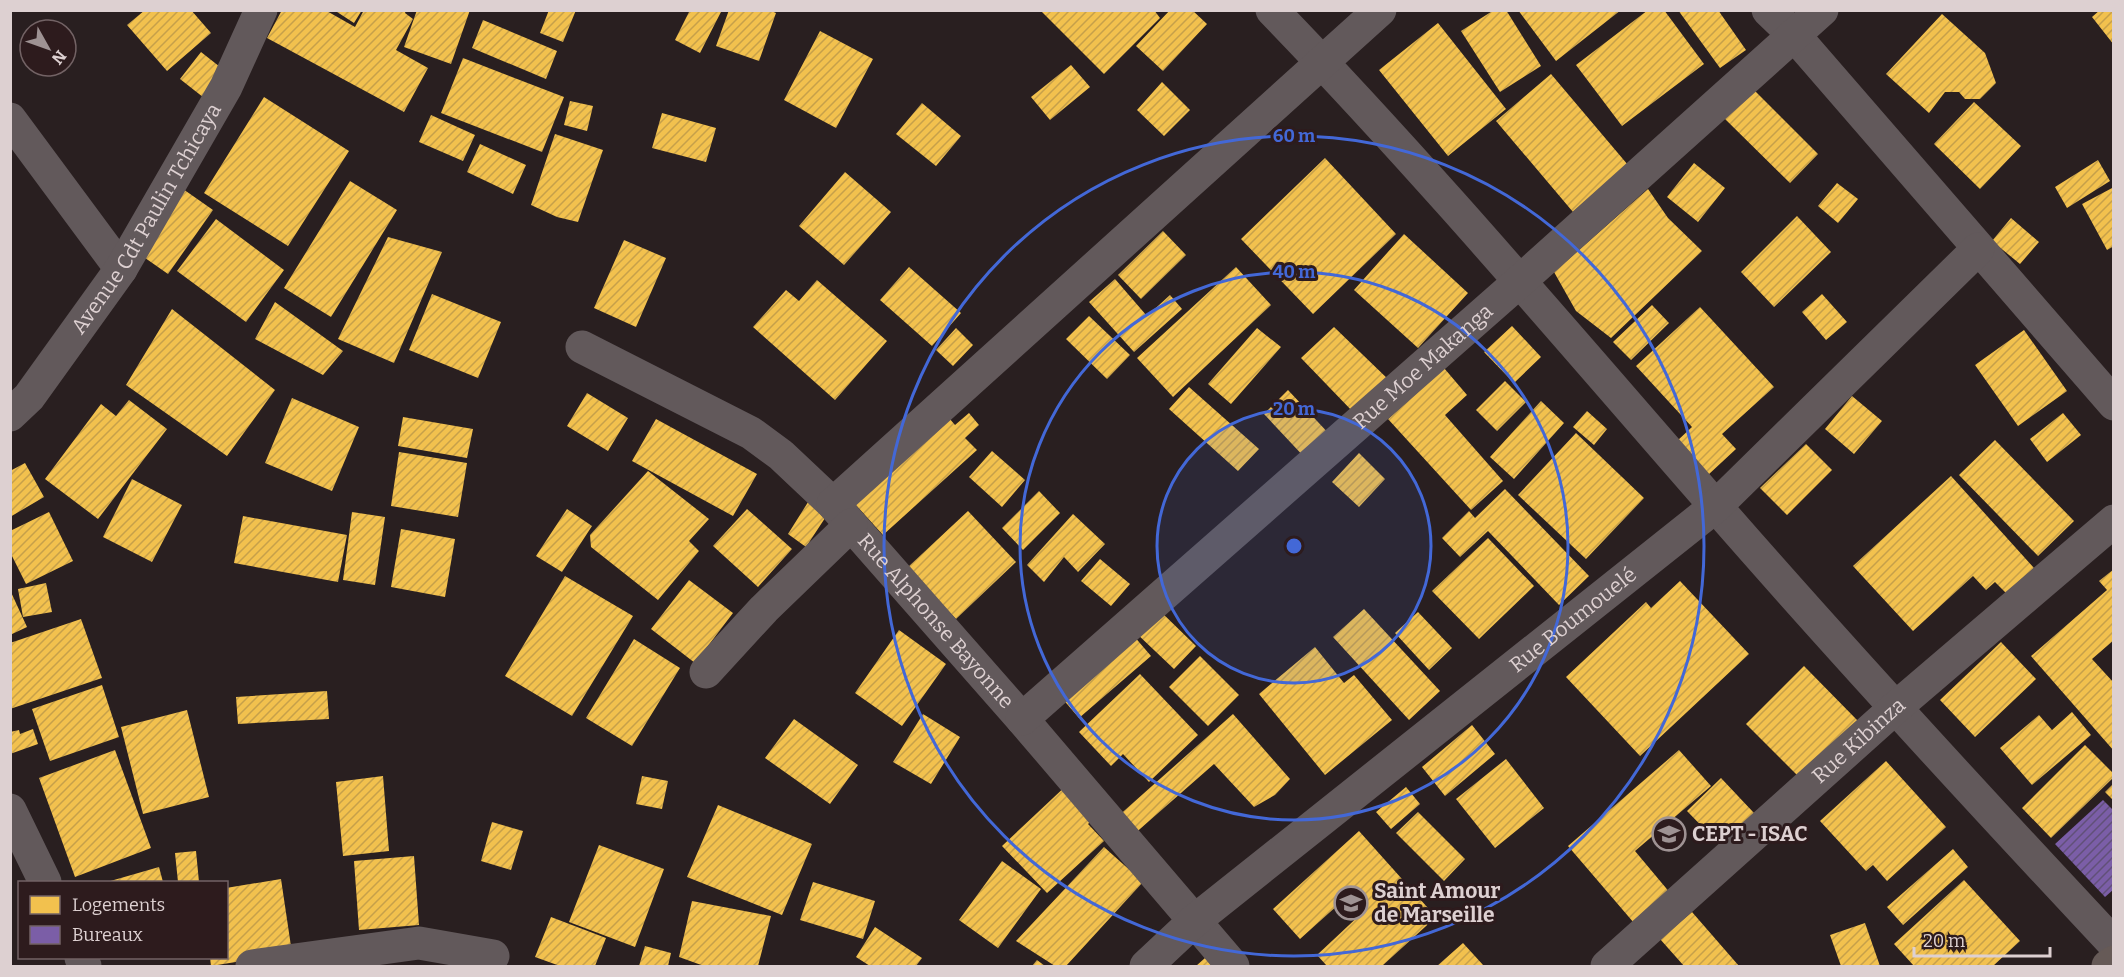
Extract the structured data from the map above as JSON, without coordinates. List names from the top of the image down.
{
  "streets": {
    "street": [
      "Avenue Cdt Paulin Tchicaya",
      "Rue Moe Makanga",
      "Rue Boumouelé",
      "Rue Alphonse Bayonne",
      "Rue Kibinza"
    ]
  },
  "crossings": [
    ["Rue Moe Makanga", "Rue Alphonse Bayonne"],
    ["Rue Boumouelé", "Rue Alphonse Bayonne"]
  ],
  "places": {
    "school or university": ["CEPT - ISAC", "Saint Amour de Marseille"]
  },
  "legend": ["Logements", "Bureaux"],
  "scale_bar": "20 m",
  "north": "bottom right",
  "rings": ["60 m", "40 m", "20 m"]
}
